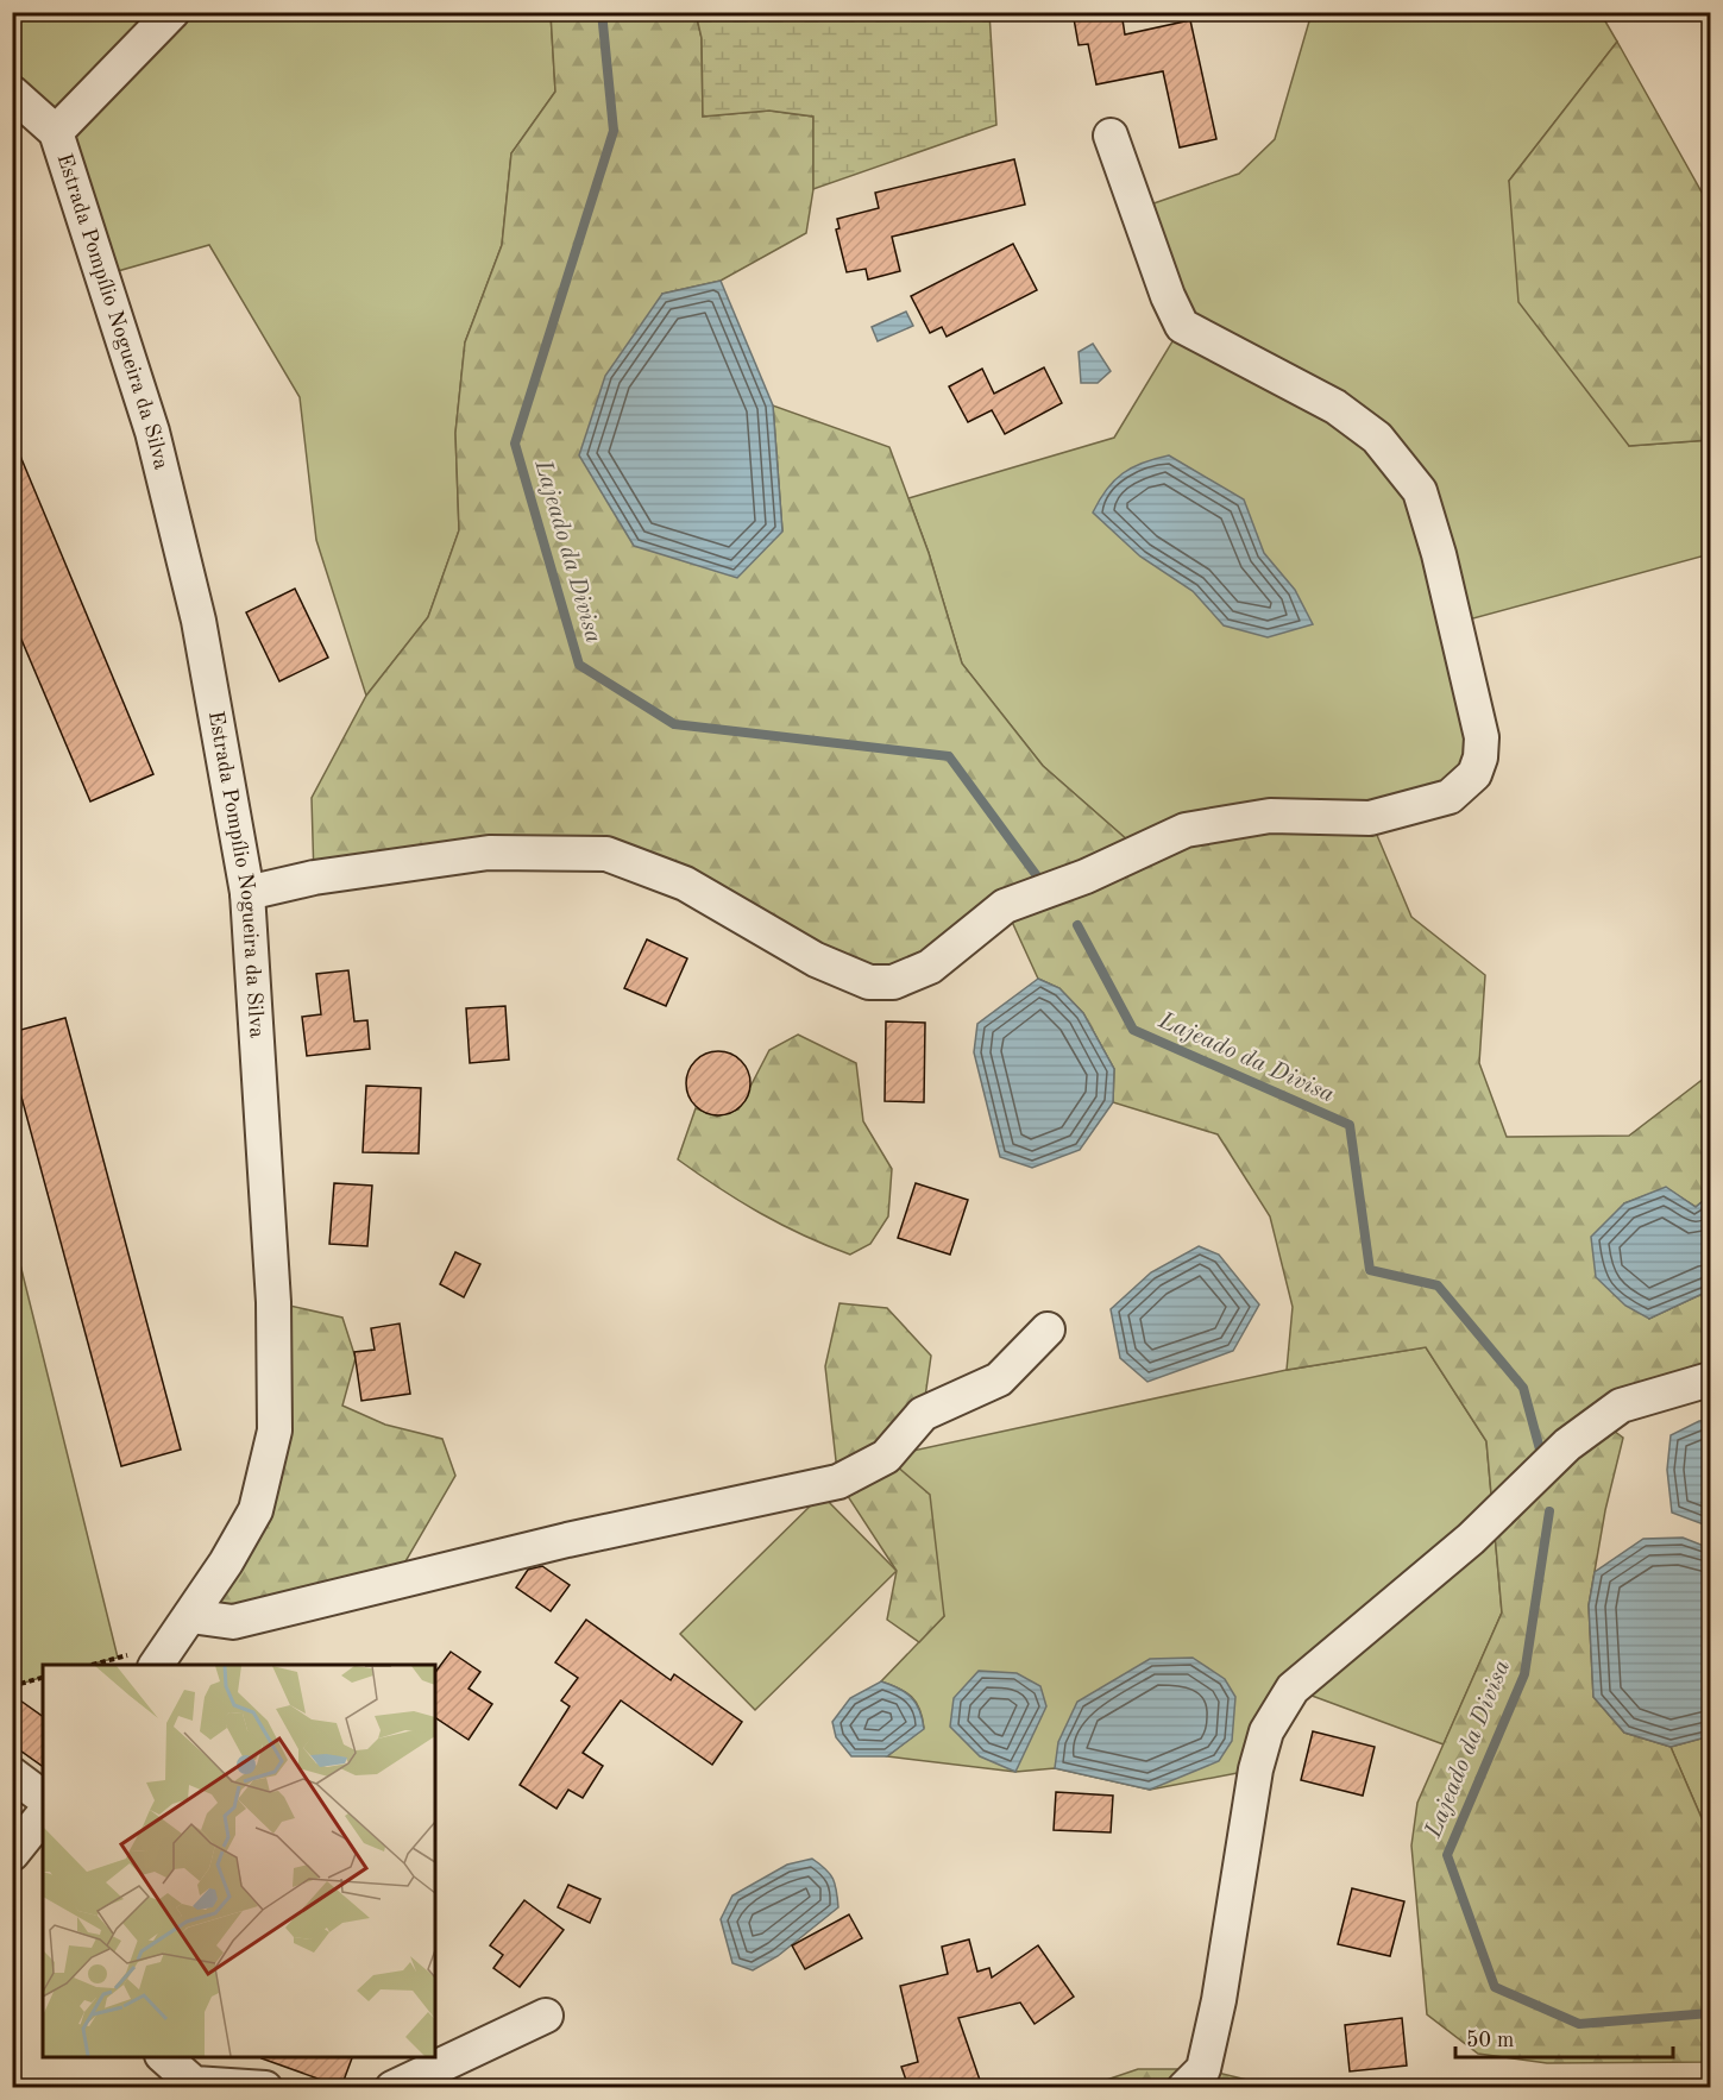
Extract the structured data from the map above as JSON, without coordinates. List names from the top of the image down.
{
  "streets": {
    "street": ["Estrada Pompílio Nogueira da Silva"]
  },
  "water": ["Lajeado da Divisa"],
  "scale_bar": "50 m"
}
